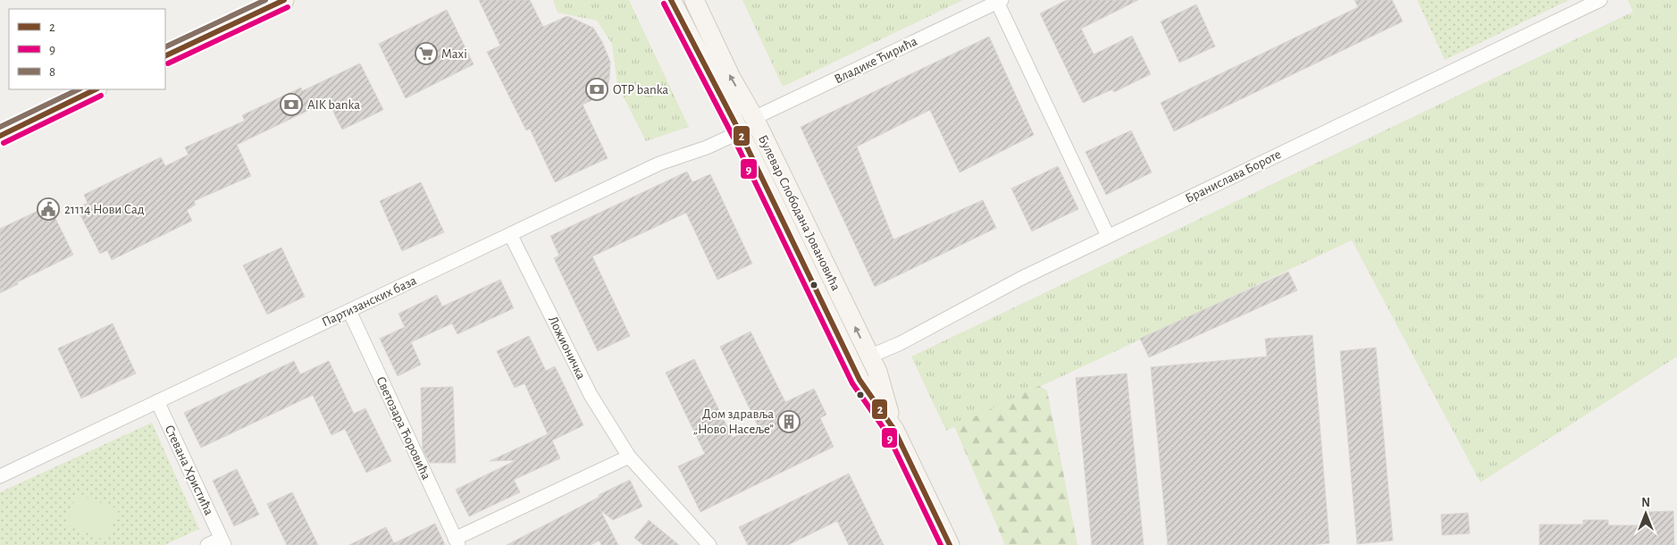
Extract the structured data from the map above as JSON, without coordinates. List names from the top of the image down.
{
  "streets": {
    "street": [
      "Владике Ћирића",
      "Бранислава Бороте",
      "Булевар Слободана Јовановића",
      "Партизанских база",
      "Ложионичка",
      "Светозара Ћоровића",
      "Стевана Христића"
    ]
  },
  "crossings": [
    ["Владике Ћирића", "Бранислава Бороте"],
    ["Владике Ћирића", "Булевар Слободана Јовановића"],
    ["Бранислава Бороте", "Булевар Слободана Јовановића"],
    ["Булевар Слободана Јовановића", "Партизанских база"],
    ["Партизанских база", "Ложионичка"],
    ["Партизанских база", "Светозара Ћоровића"],
    ["Партизанских база", "Стевана Христића"]
  ],
  "places": {
    "supermarket": ["Maxi"],
    "bank": ["OTP banka", "AIK banka"],
    "public building": ["21114 Нови Сад"],
    "building": ["Дом здравља „Ново Насеље”"]
  },
  "lines": ["transit line 2", "transit line 8", "transit line 9"],
  "legend": ["2", "9", "8"],
  "north": "top"
}
